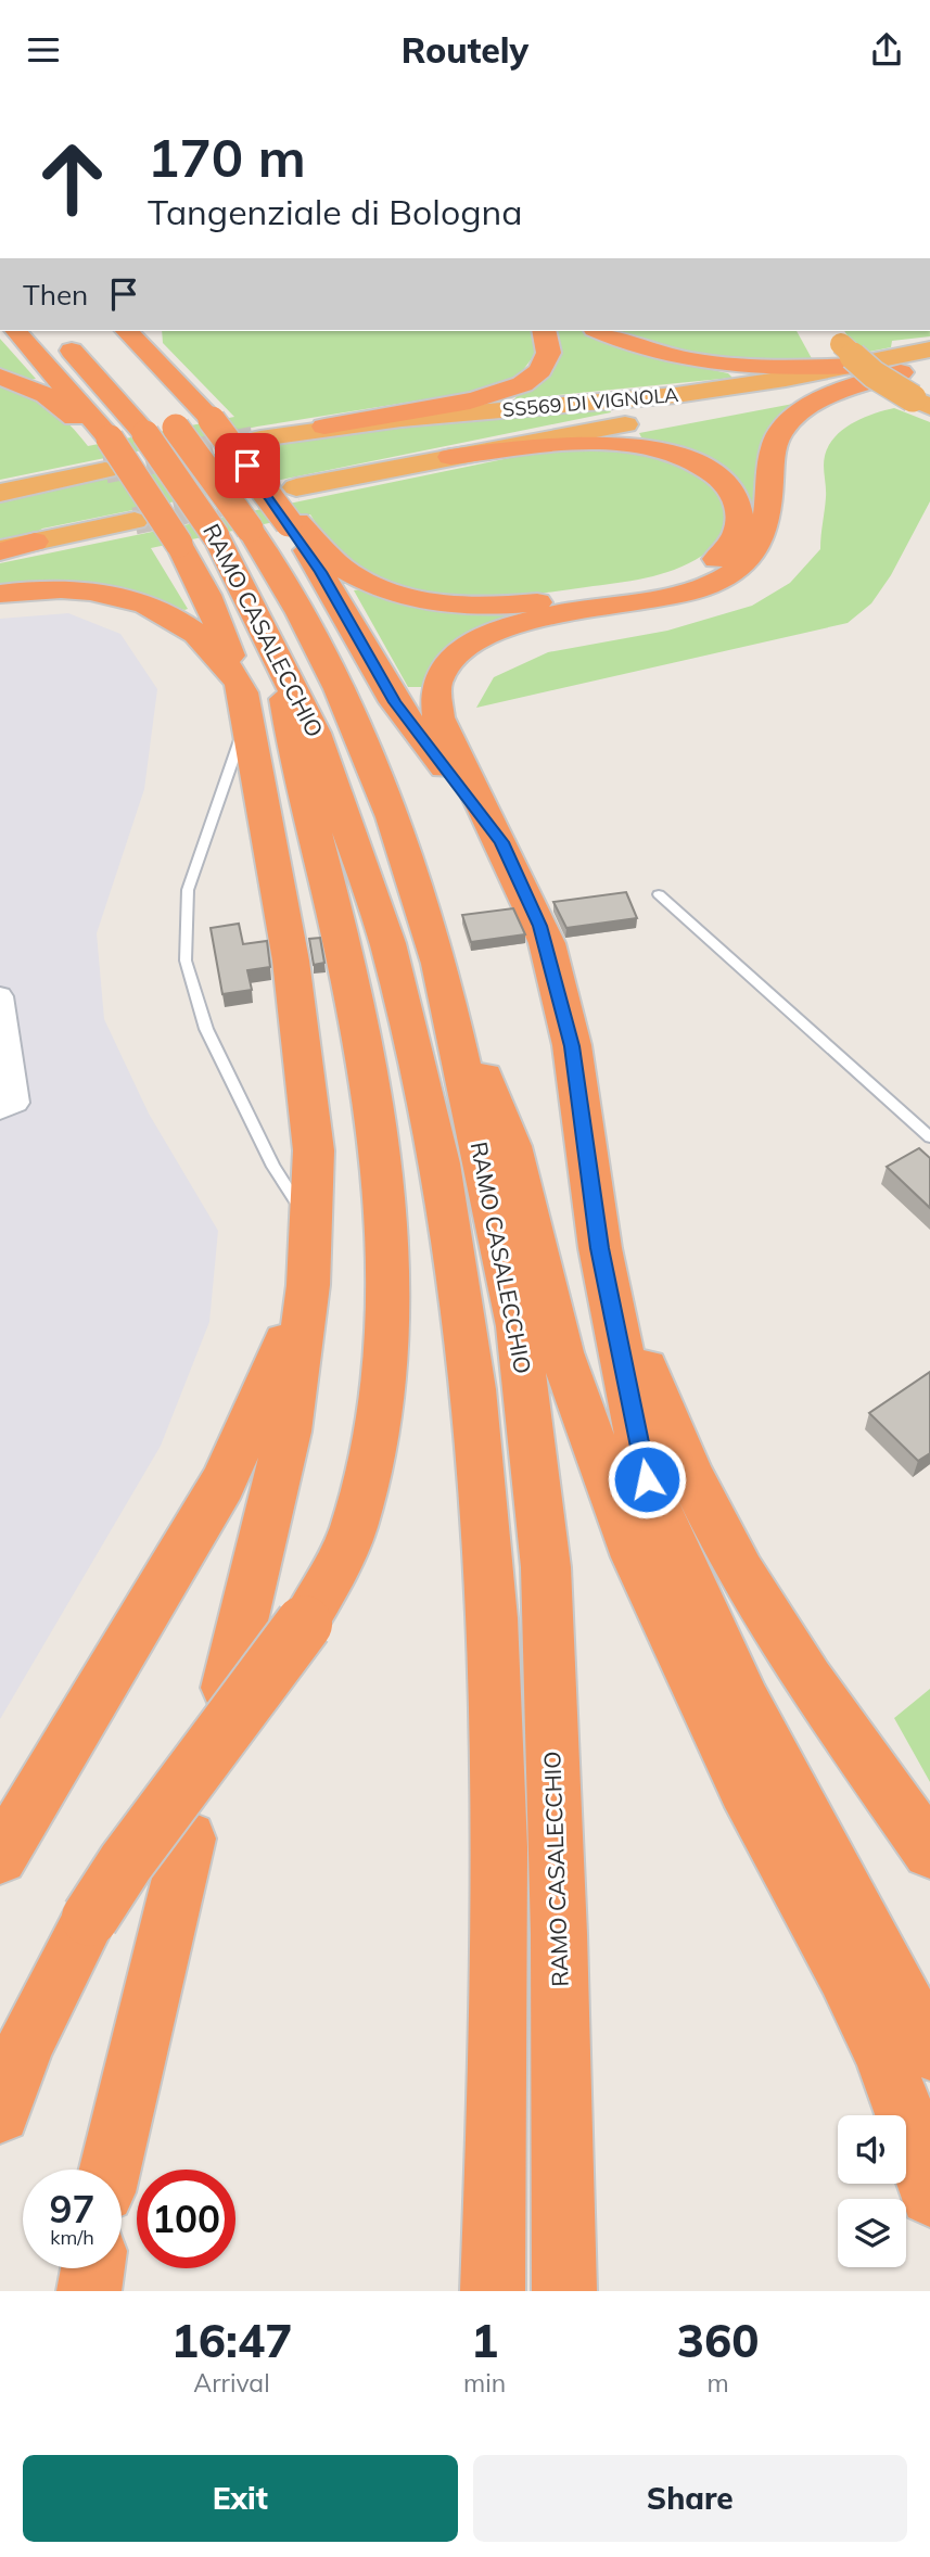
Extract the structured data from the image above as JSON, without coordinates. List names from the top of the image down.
{
  "streets": {
    "highway": ["SS569 DI VIGNOLA", "RAMO CASALECCHIO"]
  },
  "page": {
    "header": "Routely",
    "turn": ["170 m", "Tangenziale di Bologna"],
    "then": "Then",
    "speed": "97 km/h",
    "limit": "100",
    "eta": [
      "16:47",
      "Arrival",
      "1",
      "min",
      "360",
      "m"
    ],
    "buttons": ["Exit", "Share"]
  }
}
